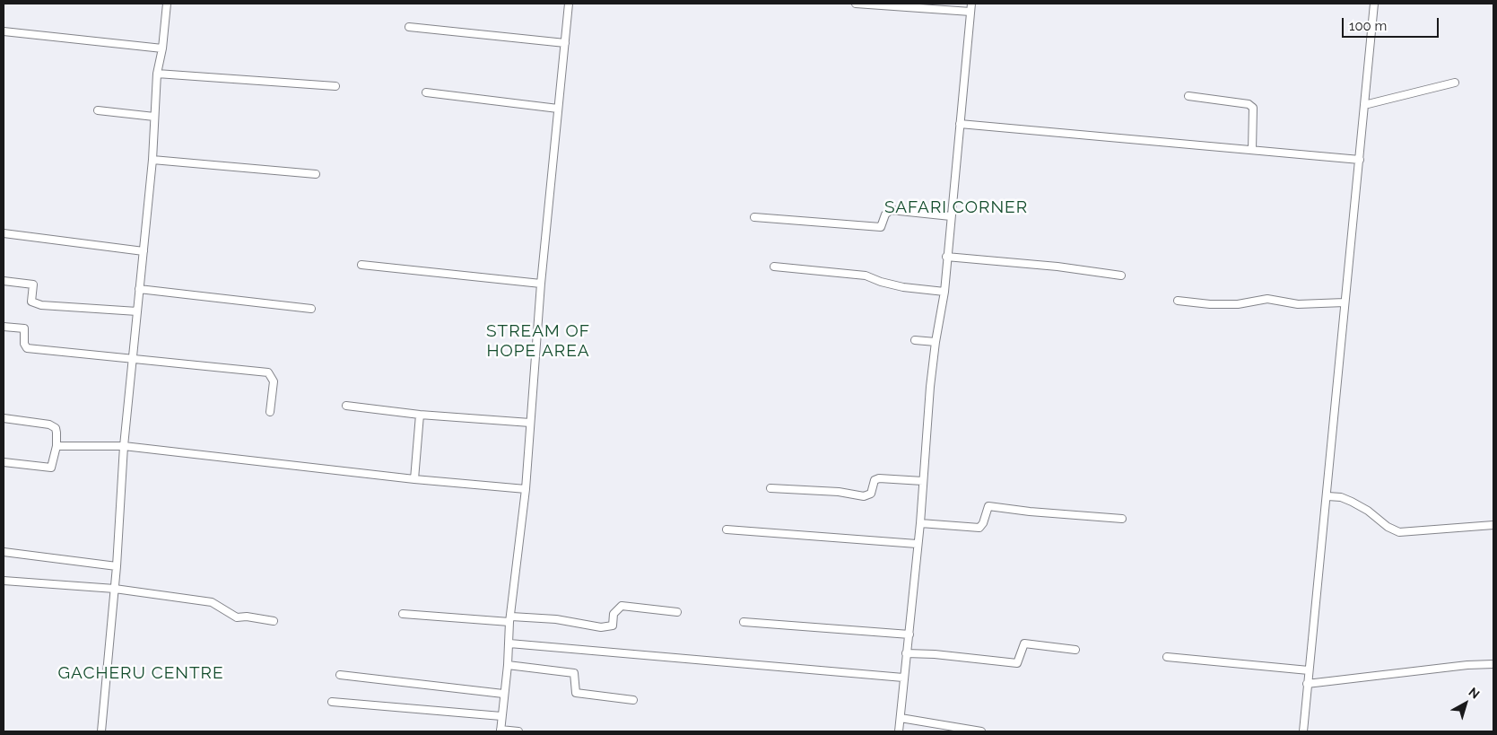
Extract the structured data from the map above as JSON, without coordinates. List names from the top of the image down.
{
  "districts": ["SAFARI CORNER", "STREAM OF HOPE AREA", "GACHERU CENTRE"],
  "scale_bar": "100 m",
  "north": "top right"
}
